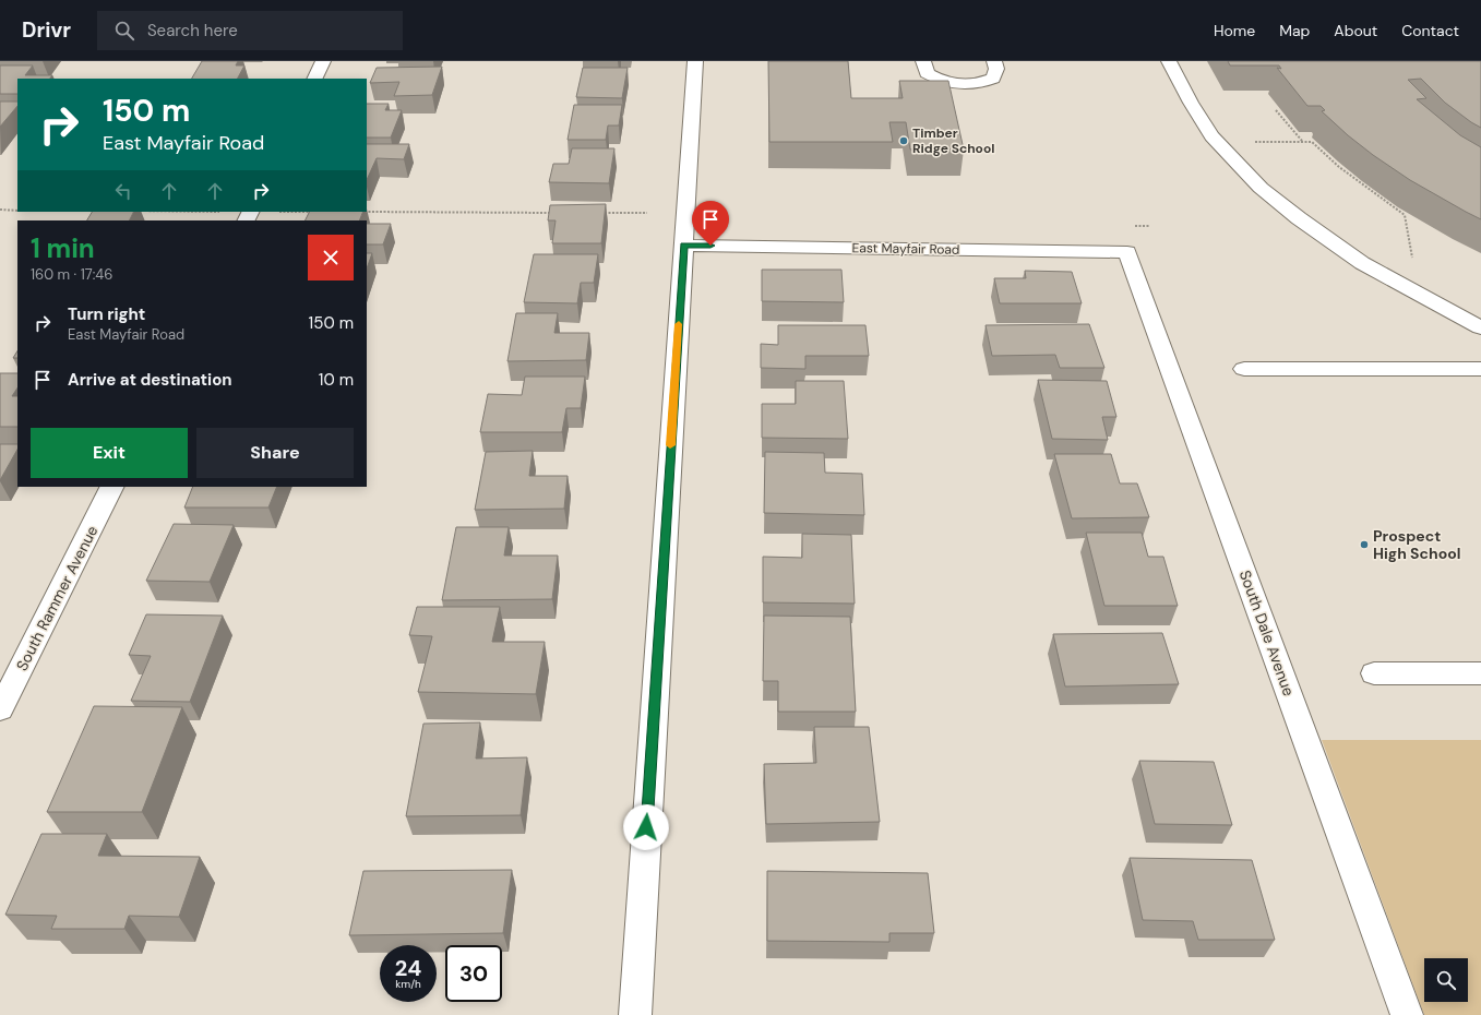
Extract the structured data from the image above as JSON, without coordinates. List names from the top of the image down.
{
  "streets": {
    "street": ["East Mayfair Road", "South Rammer Avenue", "South Dale Avenue"]
  },
  "crossings": [
    ["East Mayfair Road", "South Dale Avenue"]
  ],
  "places": ["Timber Ridge School", "Prospect High School"],
  "page": {
    "header": "Drivr",
    "search": "Search here",
    "nav": [
      "Home",
      "Map",
      "About",
      "Contact"
    ],
    "turn": ["150 m", "East Mayfair Road"],
    "heading": ["1 min", "160 m · 17:46"],
    "list": [
      {
        "name": "Turn right",
        "note": "East Mayfair Road",
        "value": "150 m"
      },
      {
        "name": "Arrive at destination",
        "value": "10 m"
      }
    ],
    "buttons": ["Exit", "Share"],
    "speed": "24 km/h",
    "limit": "30"
  }
}
